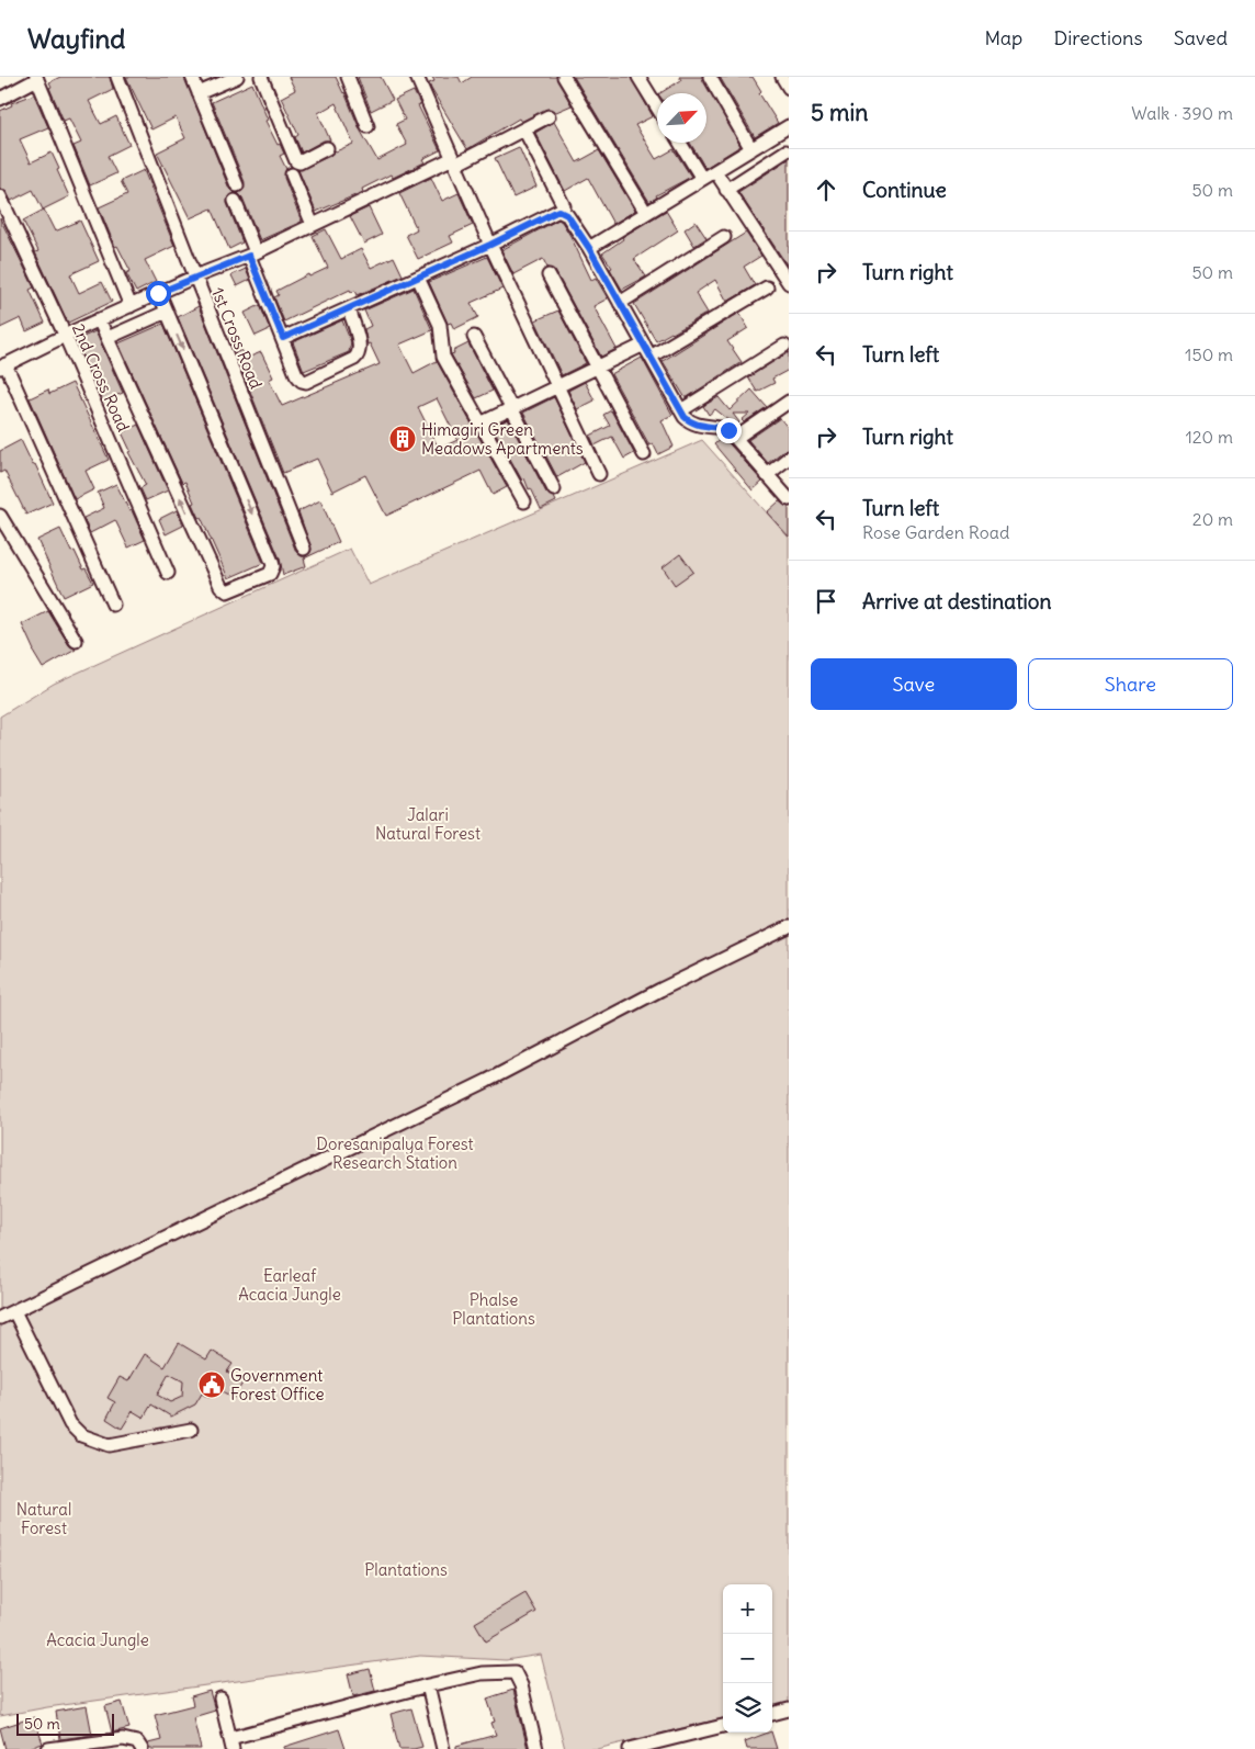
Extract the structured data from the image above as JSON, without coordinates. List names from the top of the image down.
{
  "streets": {
    "street": ["1st Cross Road", "2nd Cross Road"]
  },
  "parks": [
    "Jalari Natural Forest",
    "Doresanipalya Forest Research Station",
    "Earleaf Acacia Jungle",
    "Phalse Plantations",
    "Natural Forest",
    "Plantations",
    "Acacia Jungle"
  ],
  "places": {
    "building": ["Himagiri Green Meadows Apartments"],
    "public building": ["Government Forest Office"]
  },
  "scale_bar": "50 m",
  "north": "top right",
  "page": {
    "header": "Wayfind",
    "nav": ["Map", "Directions", "Saved"],
    "heading": ["5 min", "Walk · 390 m"],
    "list": [
      ["Continue", "50 m"],
      ["Turn right", "50 m"],
      ["Turn left", "150 m"],
      ["Turn right", "120 m"],
      ["Turn left", "Rose Garden Road", "20 m"],
      "Arrive at destination"
    ],
    "buttons": ["Save", "Share"],
    "map_buttons": ["+", "−"],
    "scale": "50 m"
  }
}
